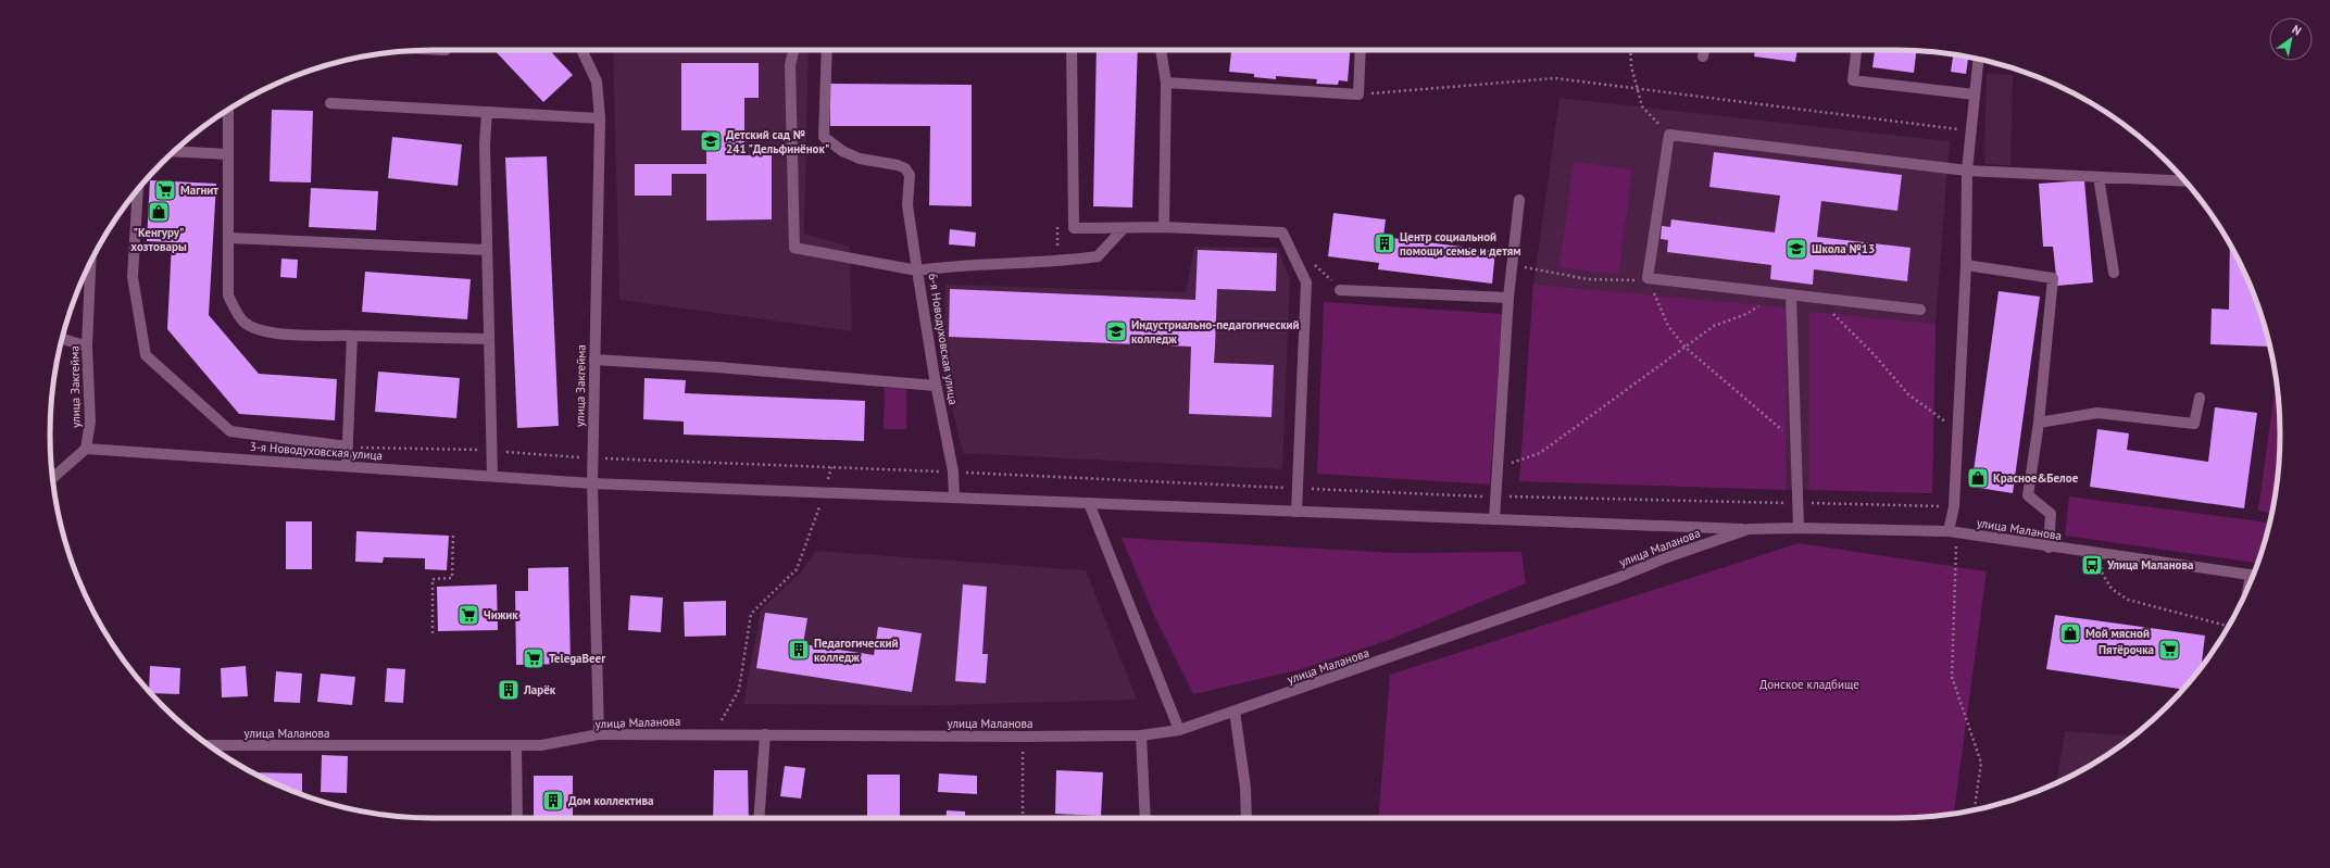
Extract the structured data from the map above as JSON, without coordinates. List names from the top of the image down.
{
  "streets": {
    "street": [
      "6-я Новодуховская улица",
      "улица Закгейма",
      "3-я Новодуховская улица",
      "улица Маланова"
    ]
  },
  "crossings": [
    ["6-я Новодуховская улица", "улица Маланова"],
    ["улица Закгейма", "3-я Новодуховская улица"],
    ["улица Закгейма", "улица Маланова"],
    ["3-я Новодуховская улица", "улица Маланова"]
  ],
  "parks": ["Донское кладбище"],
  "places": {
    "school or university": ["Детский сад № 241 \"Дельфинёнок\"", "Школа №13", "Индустриально-педагогический колледж"],
    "supermarket": [
      "Магнит",
      "Чижик",
      "Пятёрочка",
      "TelegaBeer"
    ],
    "shop": ["\"Кенгуру\" хозтовары", "Красное&Белое", "Мой мясной"],
    "building": [
      "Центр социальной помощи семье и детям",
      "Педагогический колледж",
      "Ларёк",
      "Дом коллектива"
    ],
    "bus stop": ["Улица Маланова"]
  },
  "north": "top right"
}
